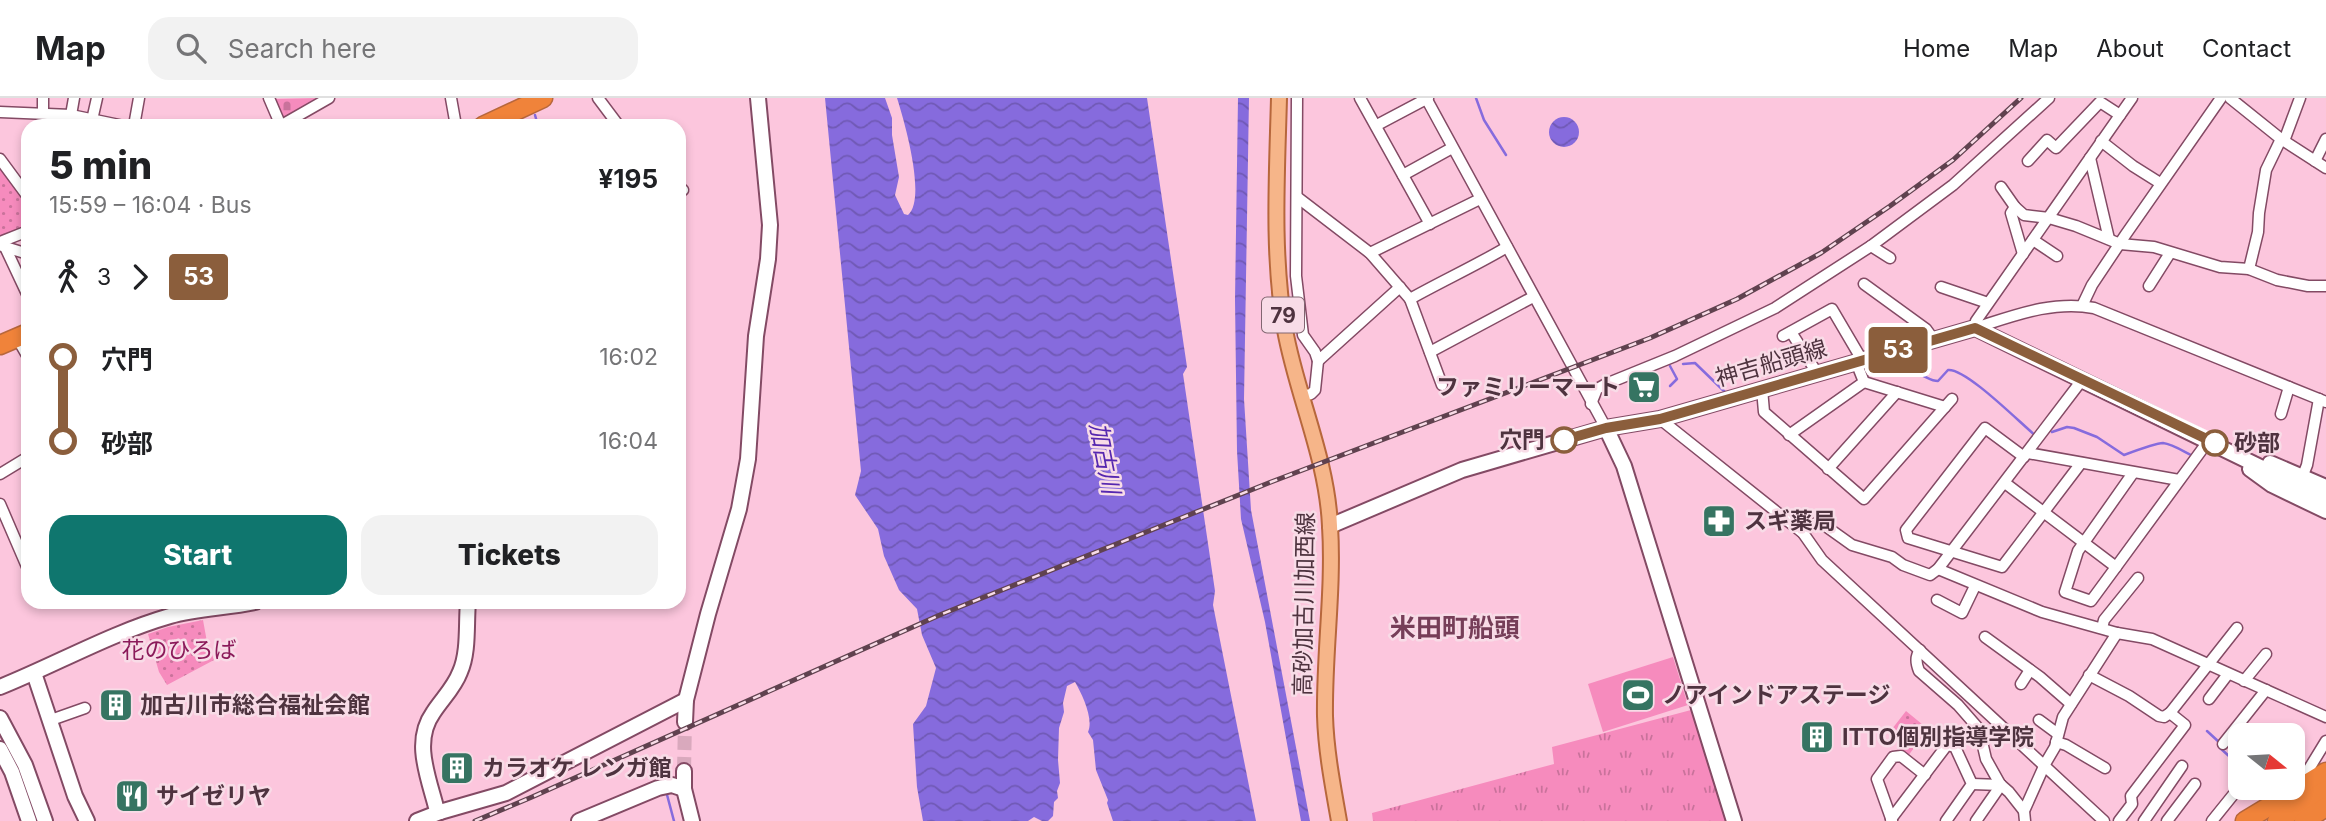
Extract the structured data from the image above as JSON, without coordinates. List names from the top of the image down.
{
  "streets": {
    "main road": ["79", "高砂加古川加西線"],
    "street": ["神吉船頭線"]
  },
  "crossings": [
    ["神吉船頭線", "高砂加古川加西線"]
  ],
  "districts": ["米田町船頭"],
  "water": ["加古川"],
  "parks": ["花のひろば"],
  "places": {
    "supermarket": ["ファミリーマート"],
    "other": ["穴門", "砂部"],
    "pharmacy": ["スギ薬局"],
    "sports": ["ノアインドアステージ"],
    "building": ["加古川市総合福祉会館", "ITTO個別指導学院", "カラオケ レンガ館"],
    "restaurant": ["サイゼリヤ"]
  },
  "lines": ["bus line 53"],
  "north": "right",
  "page": {
    "header": "Map",
    "search": "Search here",
    "nav": [
      "Home",
      "Map",
      "About",
      "Contact"
    ],
    "on_map": "53",
    "heading": ["5 min", "15:59 – 16:04 · Bus", "¥195"],
    "legs": ["3", "53"],
    "list": [
      {
        "name": "穴門",
        "value": "16:02"
      },
      {
        "name": "砂部",
        "value": "16:04"
      }
    ],
    "buttons": ["Start", "Tickets"]
  }
}
